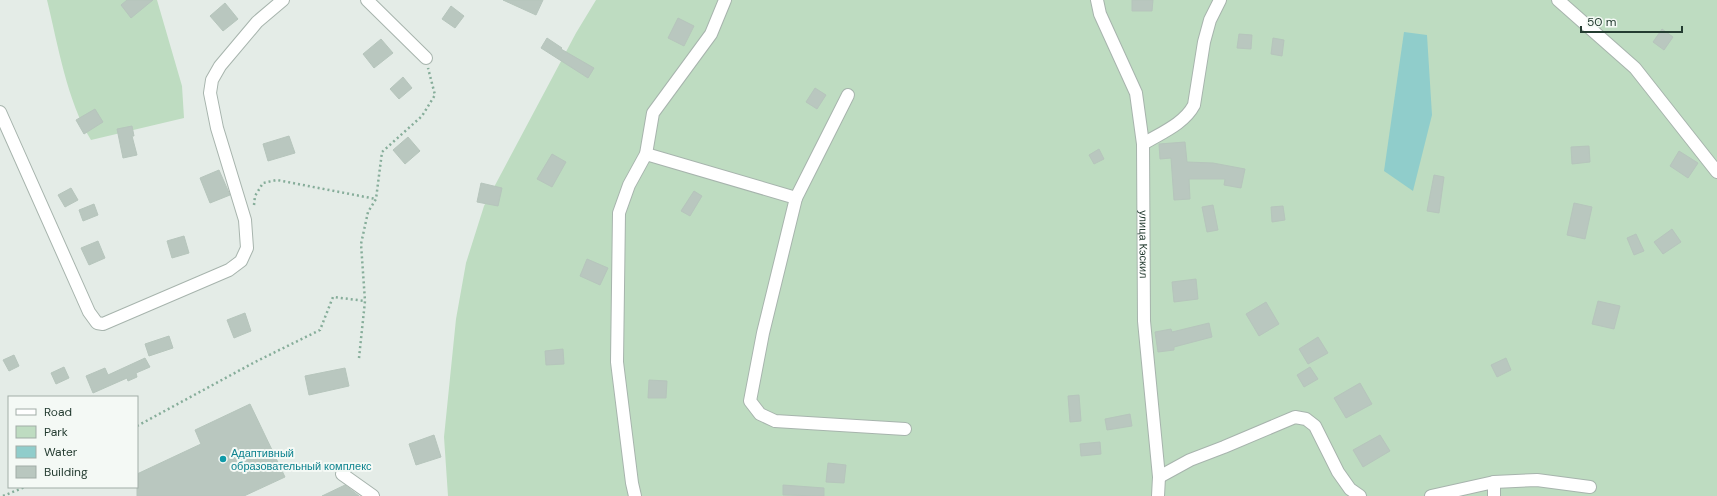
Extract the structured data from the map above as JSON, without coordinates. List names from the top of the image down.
{
  "streets": {
    "street": ["улица Кэскил"]
  },
  "places": ["Адаптивный образовательный комплекс"],
  "legend": [
    "Road",
    "Park",
    "Water",
    "Building"
  ],
  "scale_bar": "50 m"
}
